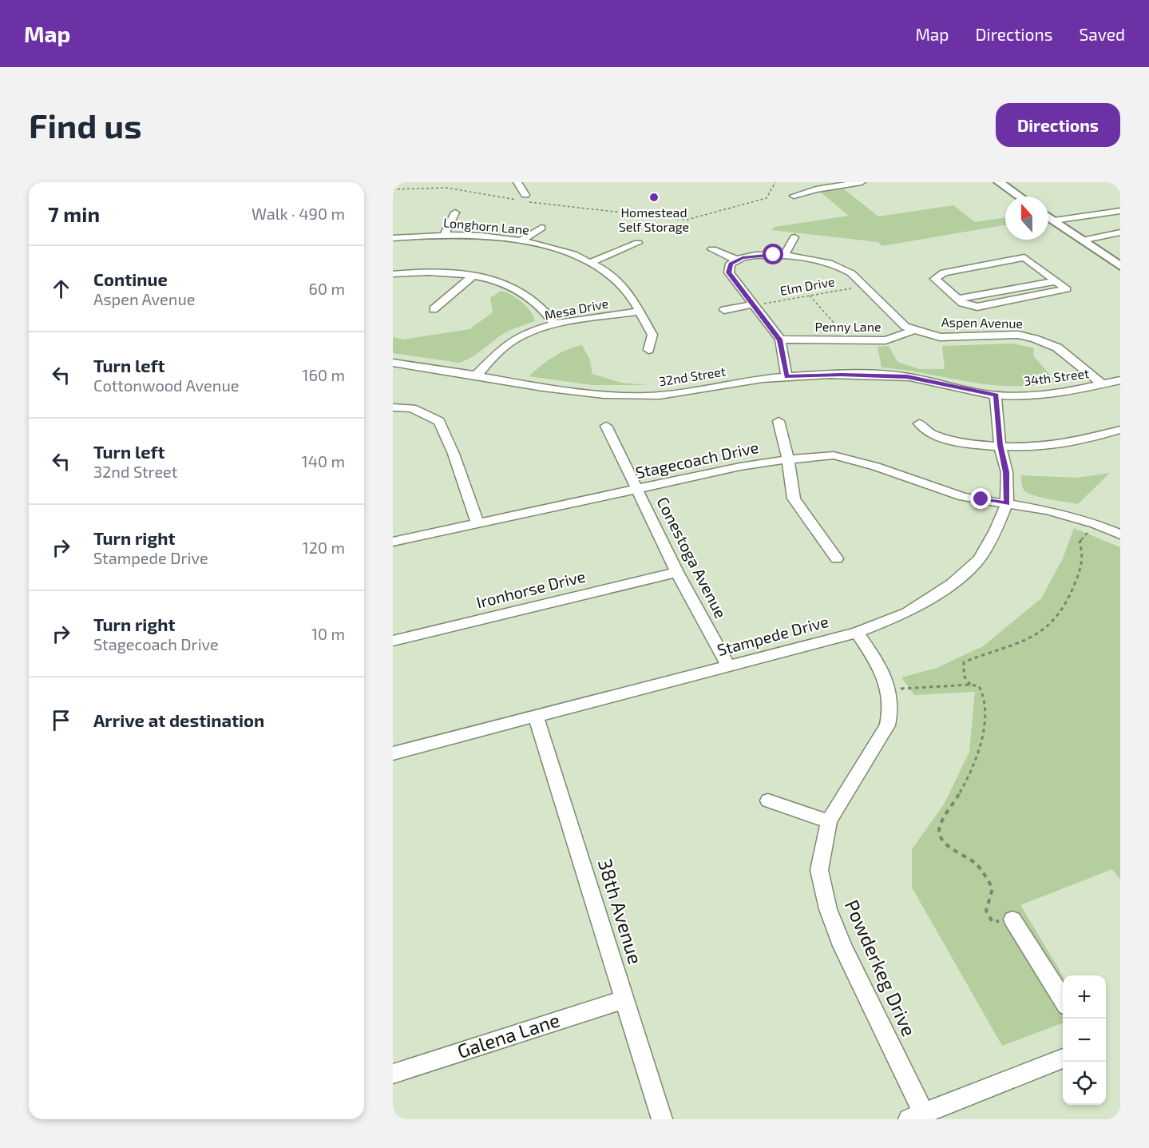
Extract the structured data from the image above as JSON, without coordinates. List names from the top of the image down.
{
  "streets": {
    "street": [
      "Longhorn Lane",
      "Mesa Drive",
      "Aspen Avenue",
      "Penny Lane",
      "32nd Street",
      "34th Street",
      "Stagecoach Drive",
      "Conestoga Avenue",
      "Ironhorse Drive",
      "Stampede Drive",
      "38th Avenue",
      "Powderkeg Drive",
      "Galena Lane"
    ],
    "path": ["Elm Drive"]
  },
  "crossings": [
    ["Longhorn Lane", "Mesa Drive"],
    ["Elm Drive", "Aspen Avenue"],
    ["Mesa Drive", "32nd Street"],
    ["Aspen Avenue", "Penny Lane"],
    ["Aspen Avenue", "34th Street"],
    ["32nd Street", "34th Street"],
    ["32nd Street", "Stampede Drive"],
    ["34th Street", "Stampede Drive"],
    ["Stagecoach Drive", "Conestoga Avenue"],
    ["Stagecoach Drive", "Stampede Drive"],
    ["Conestoga Avenue", "Ironhorse Drive"],
    ["Conestoga Avenue", "Stampede Drive"],
    ["Stampede Drive", "38th Avenue"],
    ["Stampede Drive", "Powderkeg Drive"],
    ["38th Avenue", "Galena Lane"]
  ],
  "places": ["Homestead Self Storage"],
  "north": "top",
  "page": {
    "header": "Map",
    "nav": ["Map", "Directions", "Saved"],
    "buttons": "Directions",
    "title": "Find us",
    "heading": ["7 min", "Walk · 490 m"],
    "list": [
      ["Continue", "Aspen Avenue", "60 m"],
      ["Turn left", "Cottonwood Avenue", "160 m"],
      ["Turn left", "32nd Street", "140 m"],
      ["Turn right", "Stampede Drive", "120 m"],
      ["Turn right", "Stagecoach Drive", "10 m"],
      "Arrive at destination"
    ],
    "map_buttons": ["+", "−"]
  }
}
